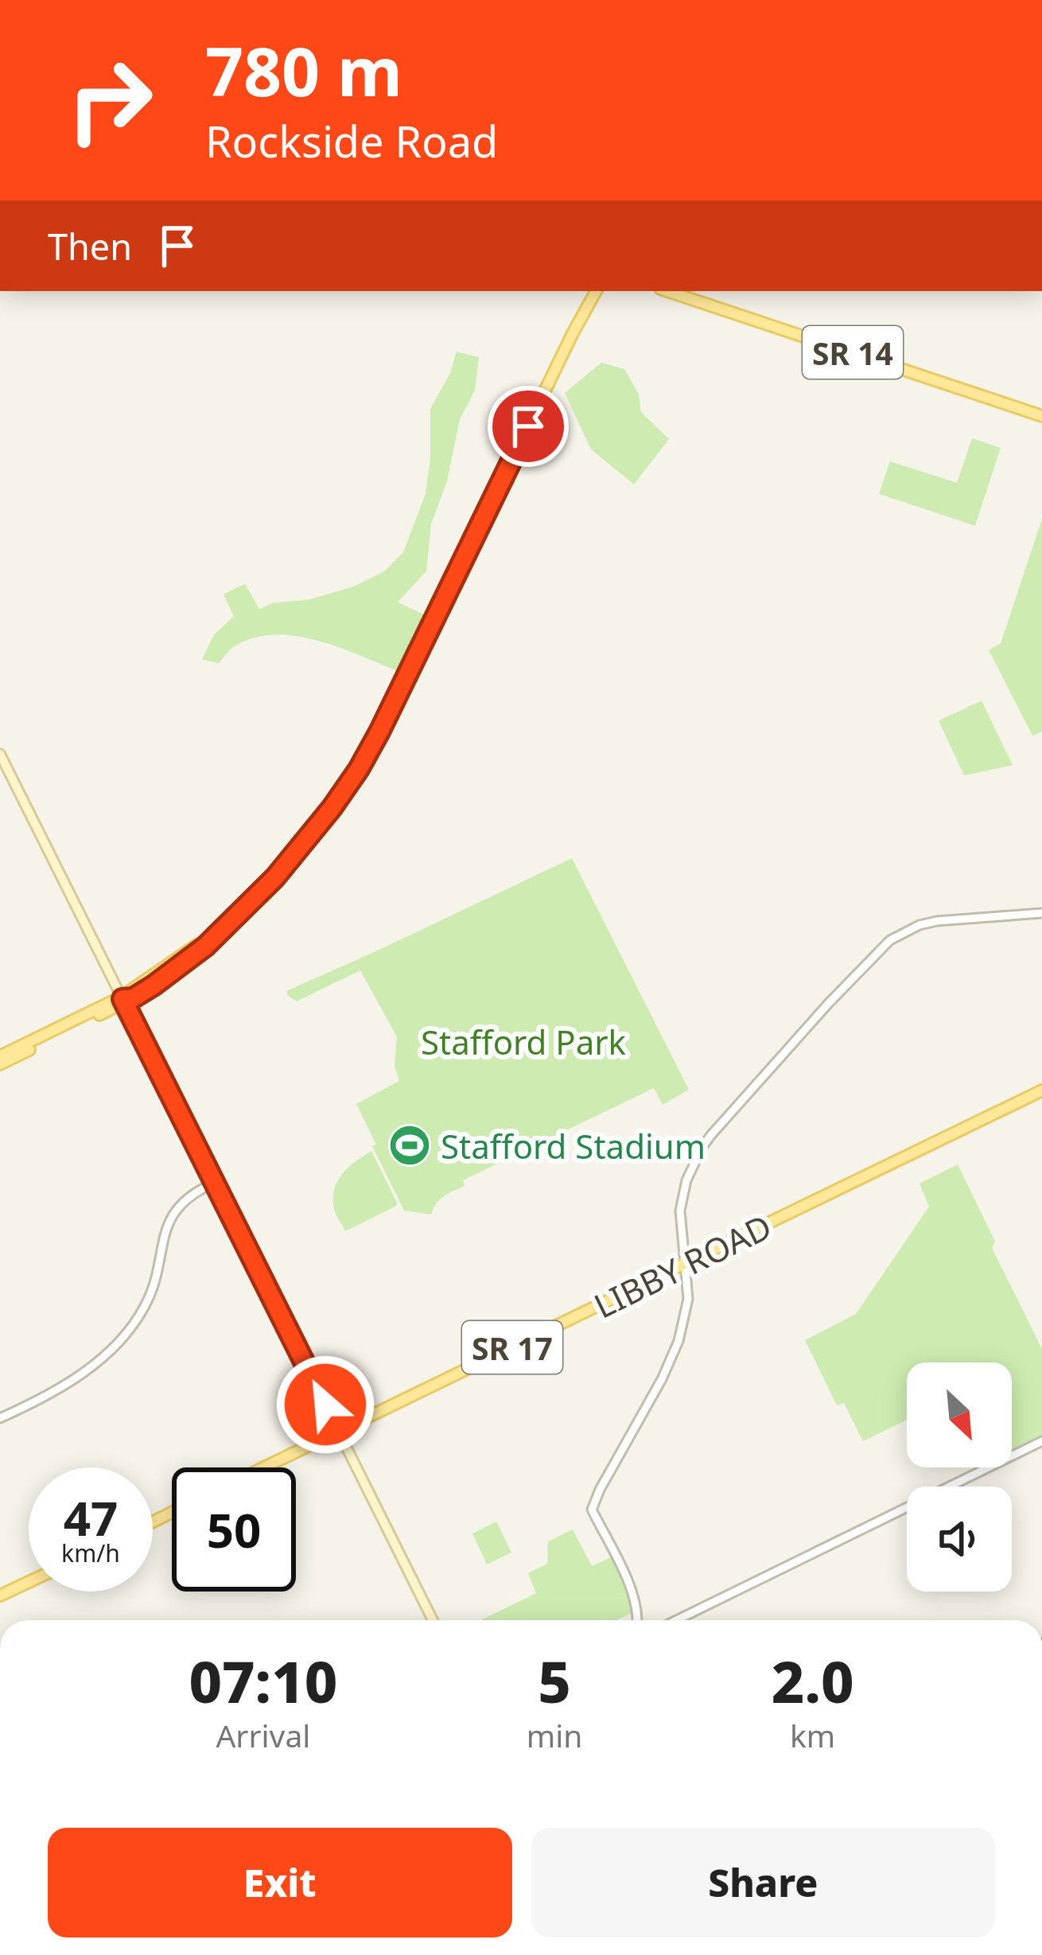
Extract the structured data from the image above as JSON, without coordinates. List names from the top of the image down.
{
  "streets": {
    "main road": ["SR 14", "LIBBY ROAD", "SR 17"]
  },
  "parks": ["Stafford Park"],
  "places": {
    "sports": ["Stafford Stadium"]
  },
  "north": "bottom right",
  "page": {
    "turn": ["780 m", "Rockside Road"],
    "then": "Then",
    "speed": "47 km/h",
    "limit": "50",
    "eta": [
      "07:10",
      "Arrival",
      "5",
      "min",
      "2.0",
      "km"
    ],
    "buttons": ["Exit", "Share"]
  }
}
